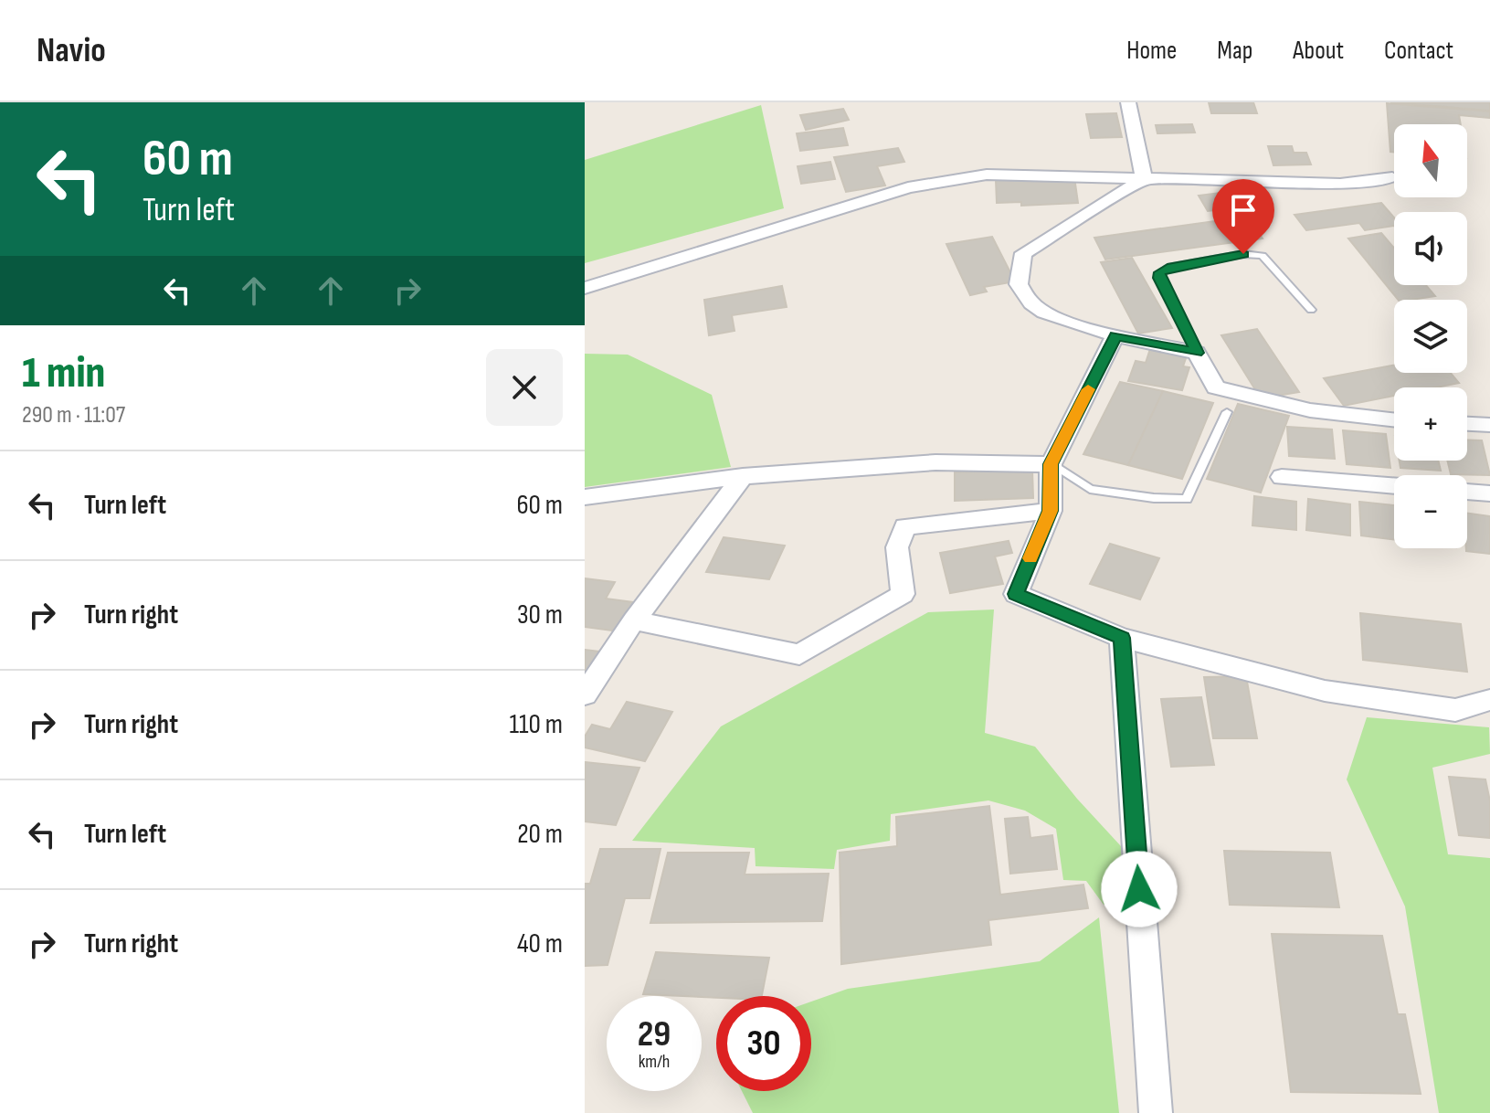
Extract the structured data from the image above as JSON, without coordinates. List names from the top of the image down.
{
  "north": "top",
  "page": {
    "header": "Navio",
    "nav": [
      "Home",
      "Map",
      "About",
      "Contact"
    ],
    "turn": ["60 m", "Turn left"],
    "map_buttons": ["+", "−"],
    "heading": ["1 min", "290 m · 11:07"],
    "list": [
      {
        "name": "Turn left",
        "value": "60 m"
      },
      {
        "name": "Turn right",
        "value": "30 m"
      },
      {
        "name": "Turn right",
        "value": "110 m"
      },
      {
        "name": "Turn left",
        "value": "20 m"
      },
      {
        "name": "Turn right",
        "value": "40 m"
      }
    ],
    "speed": "29 km/h",
    "limit": "30"
  }
}
